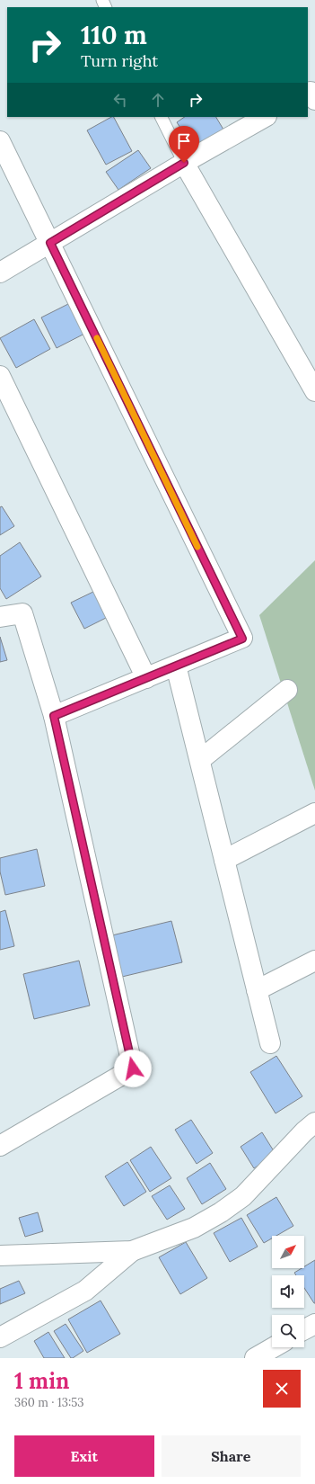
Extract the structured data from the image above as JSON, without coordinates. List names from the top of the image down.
{
  "north": "top right",
  "page": {
    "turn": ["110 m", "Turn right"],
    "heading": ["1 min", "360 m · 13:53"],
    "buttons": ["Exit", "Share"]
  }
}
